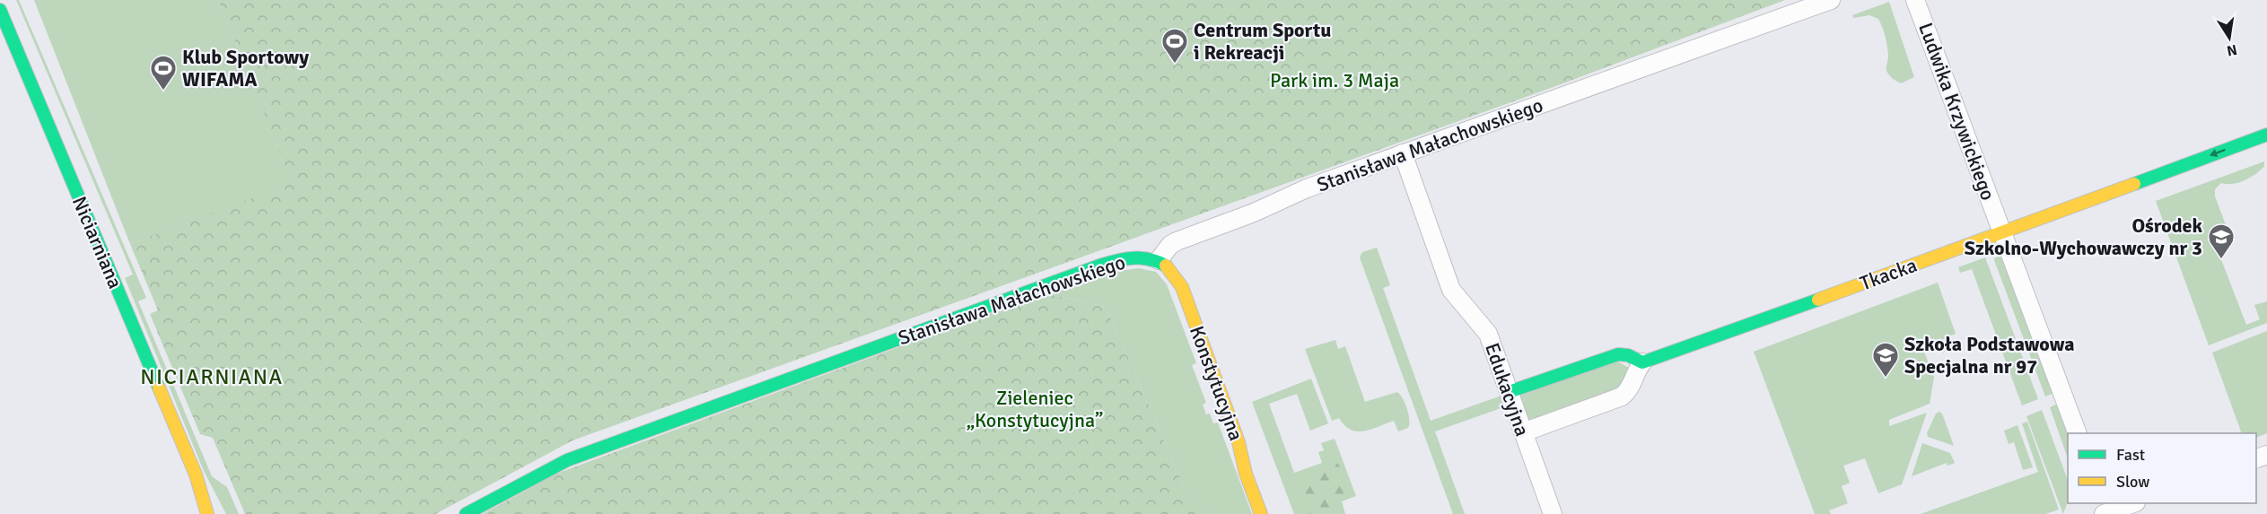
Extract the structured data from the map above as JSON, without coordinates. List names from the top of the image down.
{
  "streets": {
    "street": [
      "Ludwika Krzywickiego",
      "Stanisława Małachowskiego",
      "Niciarniana",
      "Tkacka",
      "Konstytucyjna",
      "Edukacyjna"
    ]
  },
  "crossings": [
    ["Ludwika Krzywickiego", "Tkacka"],
    ["Stanisława Małachowskiego", "Konstytucyjna"],
    ["Stanisława Małachowskiego", "Edukacyjna"]
  ],
  "one_way": ["Tkacka"],
  "districts": ["NICIARNIANA"],
  "parks": ["Park im. 3 Maja", "Zieleniec „Konstytucyjna”"],
  "places": {
    "sports": ["Centrum Sportu i Rekreacji", "Klub Sportowy WIFAMA"],
    "school or university": ["Ośrodek Szkolno-Wychowawczy nr 3", "Szkoła Podstawowa Specjalna nr 97"]
  },
  "legend": ["Fast", "Slow"],
  "north": "bottom"
}
